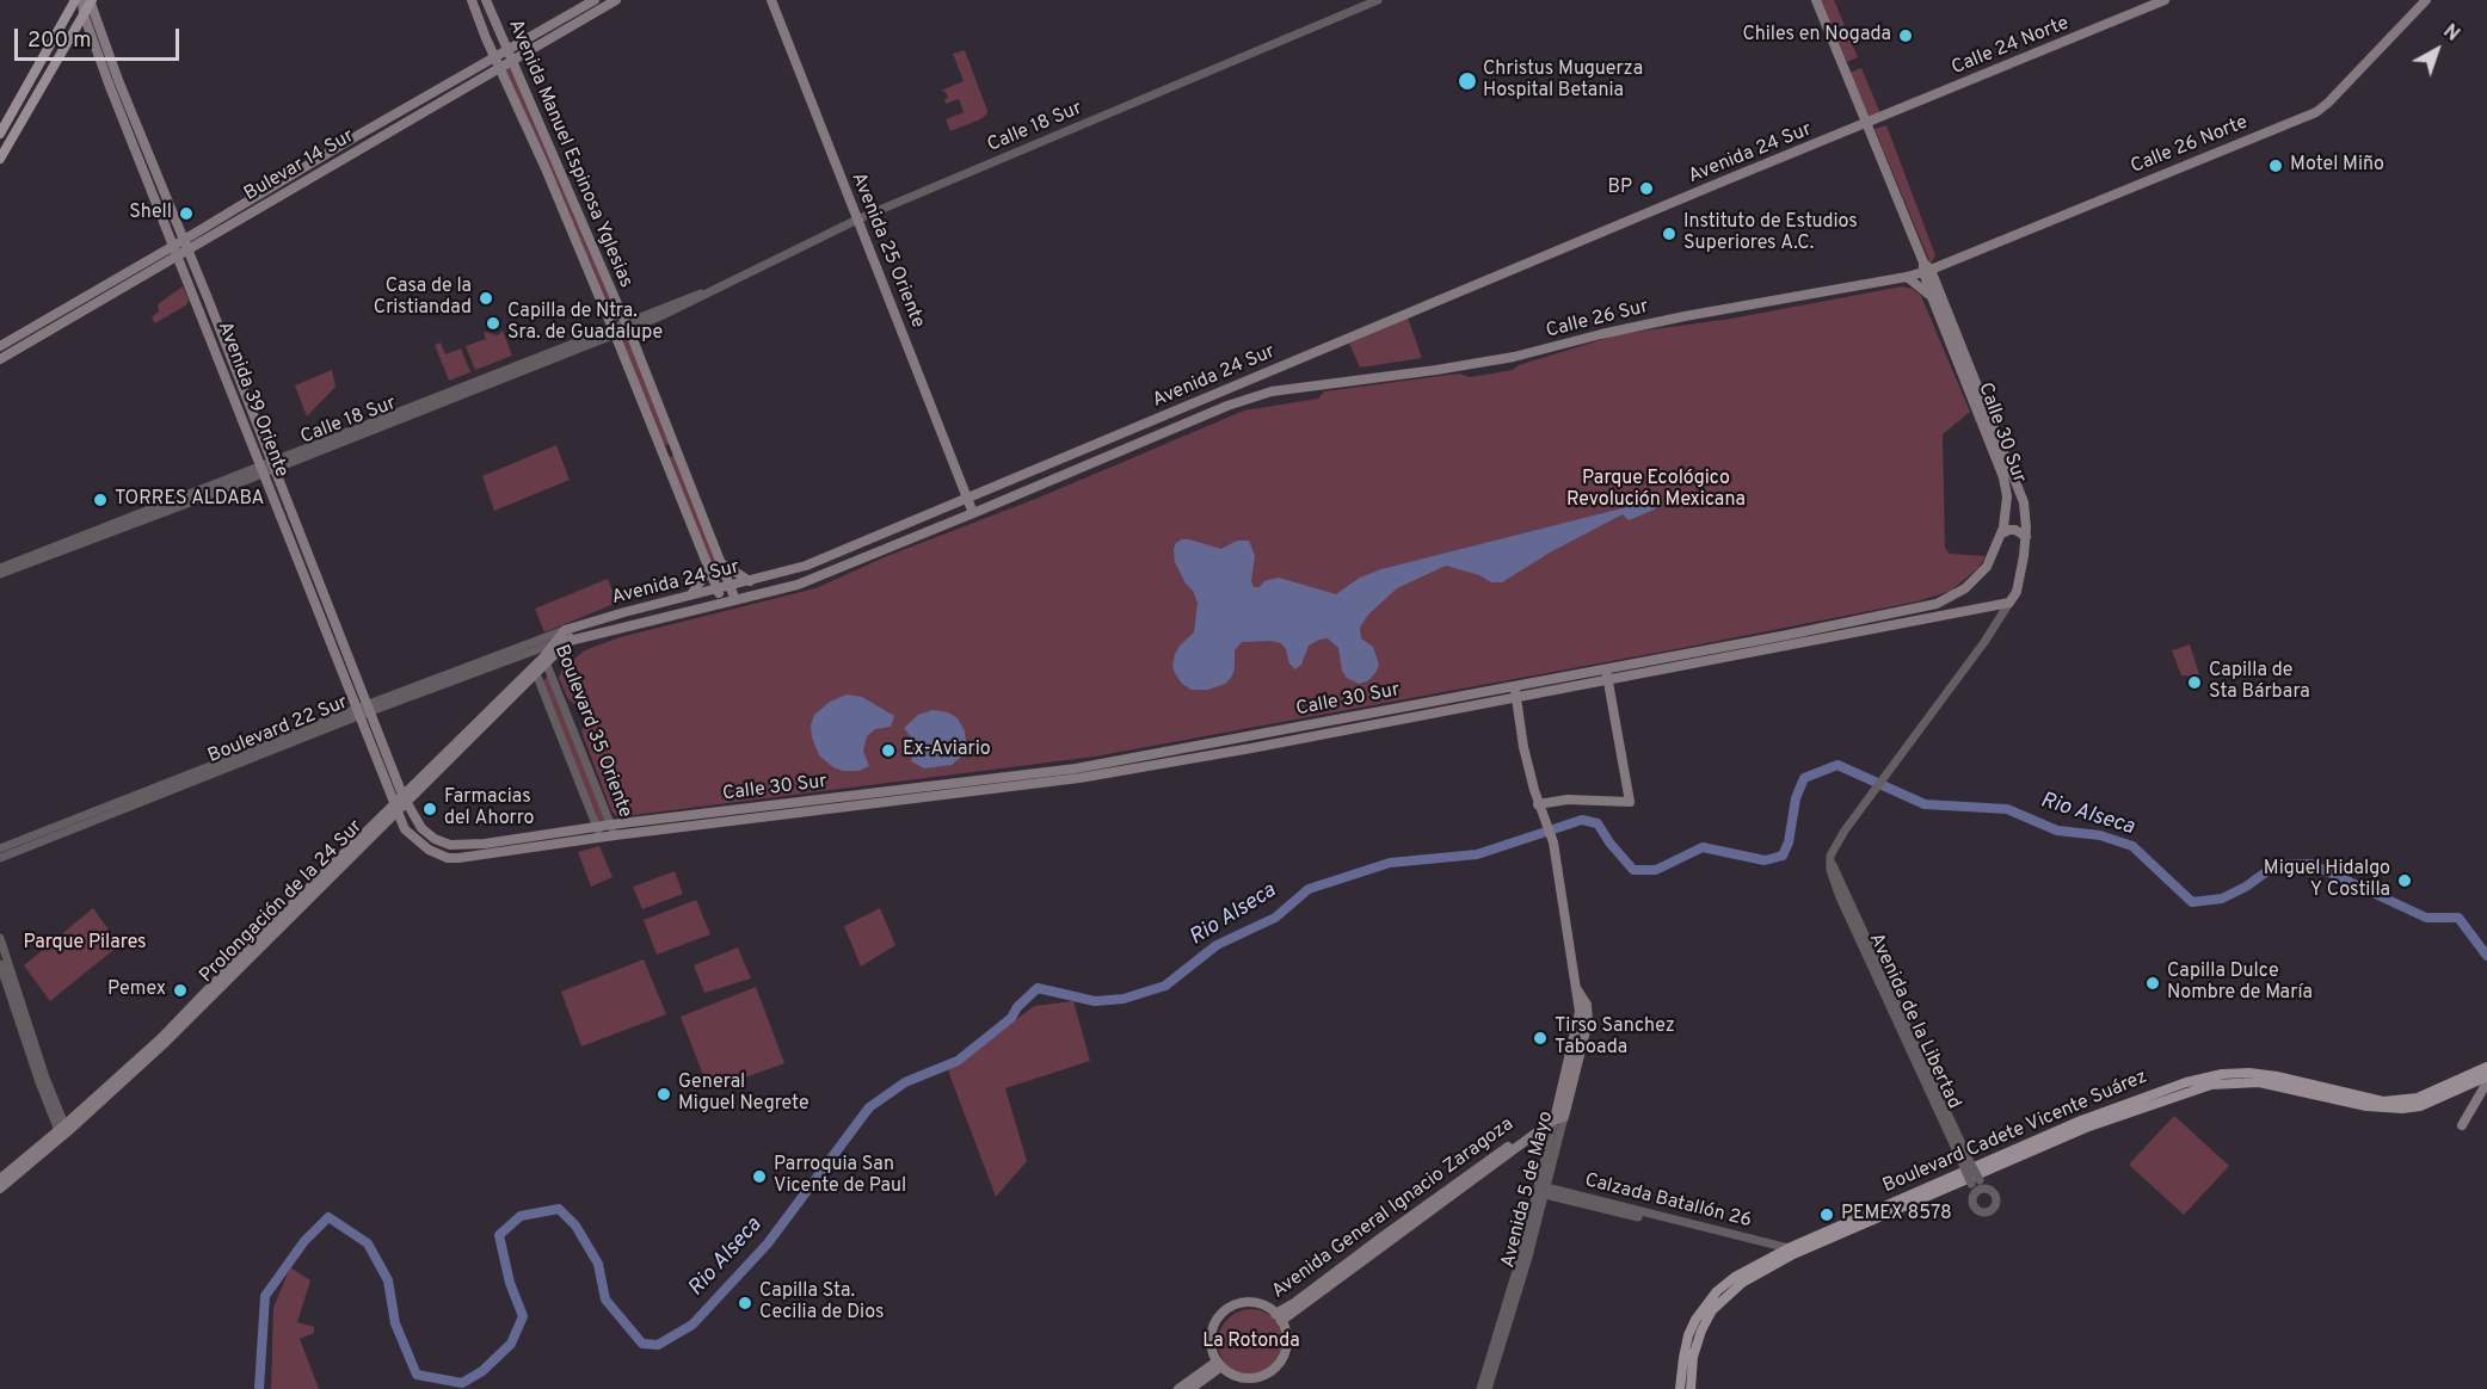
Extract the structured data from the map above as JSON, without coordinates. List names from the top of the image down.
{
  "streets": {
    "main road": [
      "Calle 24 Norte",
      "Calle 26 Norte",
      "Avenida Manuel Espinosa Yglesias",
      "Avenida 24 Sur",
      "Bulevar 14 Sur",
      "Avenida 25 Oriente",
      "Calle 26 Sur",
      "Avenida 39 Oriente",
      "Calle 30 Sur",
      "Prolongación de la 24 Sur",
      "Boulevard Cadete Vicente Suárez",
      "Avenida 5 de Mayo",
      "Avenida General Ignacio Zaragoza"
    ],
    "street": [
      "Calle 18 Sur",
      "Boulevard 22 Sur",
      "Boulevard 35 Oriente",
      "Avenida de la Libertad",
      "Calzada Batallón 26"
    ]
  },
  "crossings": [
    ["Calle 24 Norte", "Avenida 24 Sur"],
    ["Calle 18 Sur", "Avenida Manuel Espinosa Yglesias"],
    ["Calle 18 Sur", "Avenida 25 Oriente"],
    ["Calle 18 Sur", "Avenida 39 Oriente"],
    ["Calle 26 Norte", "Calle 26 Sur"],
    ["Calle 26 Norte", "Calle 30 Sur"],
    ["Avenida Manuel Espinosa Yglesias", "Avenida 24 Sur"],
    ["Avenida Manuel Espinosa Yglesias", "Bulevar 14 Sur"],
    ["Avenida 24 Sur", "Avenida 25 Oriente"],
    ["Avenida 24 Sur", "Calle 26 Sur"],
    ["Avenida 24 Sur", "Boulevard 22 Sur"],
    ["Avenida 24 Sur", "Prolongación de la 24 Sur"],
    ["Bulevar 14 Sur", "Avenida 39 Oriente"],
    ["Calle 26 Sur", "Calle 30 Sur"],
    ["Avenida 39 Oriente", "Calle 30 Sur"],
    ["Avenida 39 Oriente", "Boulevard 22 Sur"],
    ["Avenida 39 Oriente", "Prolongación de la 24 Sur"],
    ["Calle 30 Sur", "Boulevard 35 Oriente"],
    ["Calle 30 Sur", "Prolongación de la 24 Sur"],
    ["Calle 30 Sur", "Avenida de la Libertad"],
    ["Calle 30 Sur", "Avenida 5 de Mayo"],
    ["Boulevard 22 Sur", "Boulevard 35 Oriente"],
    ["Boulevard 22 Sur", "Prolongación de la 24 Sur"],
    ["Boulevard 35 Oriente", "Prolongación de la 24 Sur"],
    ["Boulevard Cadete Vicente Suárez", "Calzada Batallón 26"],
    ["Avenida 5 de Mayo", "Calzada Batallón 26"],
    ["Avenida 5 de Mayo", "Avenida General Ignacio Zaragoza"]
  ],
  "water": ["Rio Alseca"],
  "parks": ["Parque Ecológico Revolución Mexicana", "Parque Pilares", "La Rotonda"],
  "places": [
    "Chiles en Nogada",
    "Christus Muguerza Hospital Betania",
    "Motel Miño",
    "BP",
    "Shell",
    "Instituto de Estudios Superiores A.C.",
    "Casa de la Cristiandad",
    "Capilla de Ntra. Sra. de Guadalupe",
    "TORRES ALDABA",
    "Capilla de Sta Bárbara",
    "Ex-Aviario",
    "Farmacias del Ahorro",
    "Miguel Hidalgo Y Costilla",
    "Capilla Dulce Nombre de María",
    "Pemex",
    "Tirso Sanchez Taboada",
    "General Miguel Negrete",
    "Parroquia San Vicente de Paul",
    "PEMEX 8578",
    "Capilla Sta. Cecilia de Dios"
  ],
  "scale_bar": "200 m",
  "north": "top right"
}
